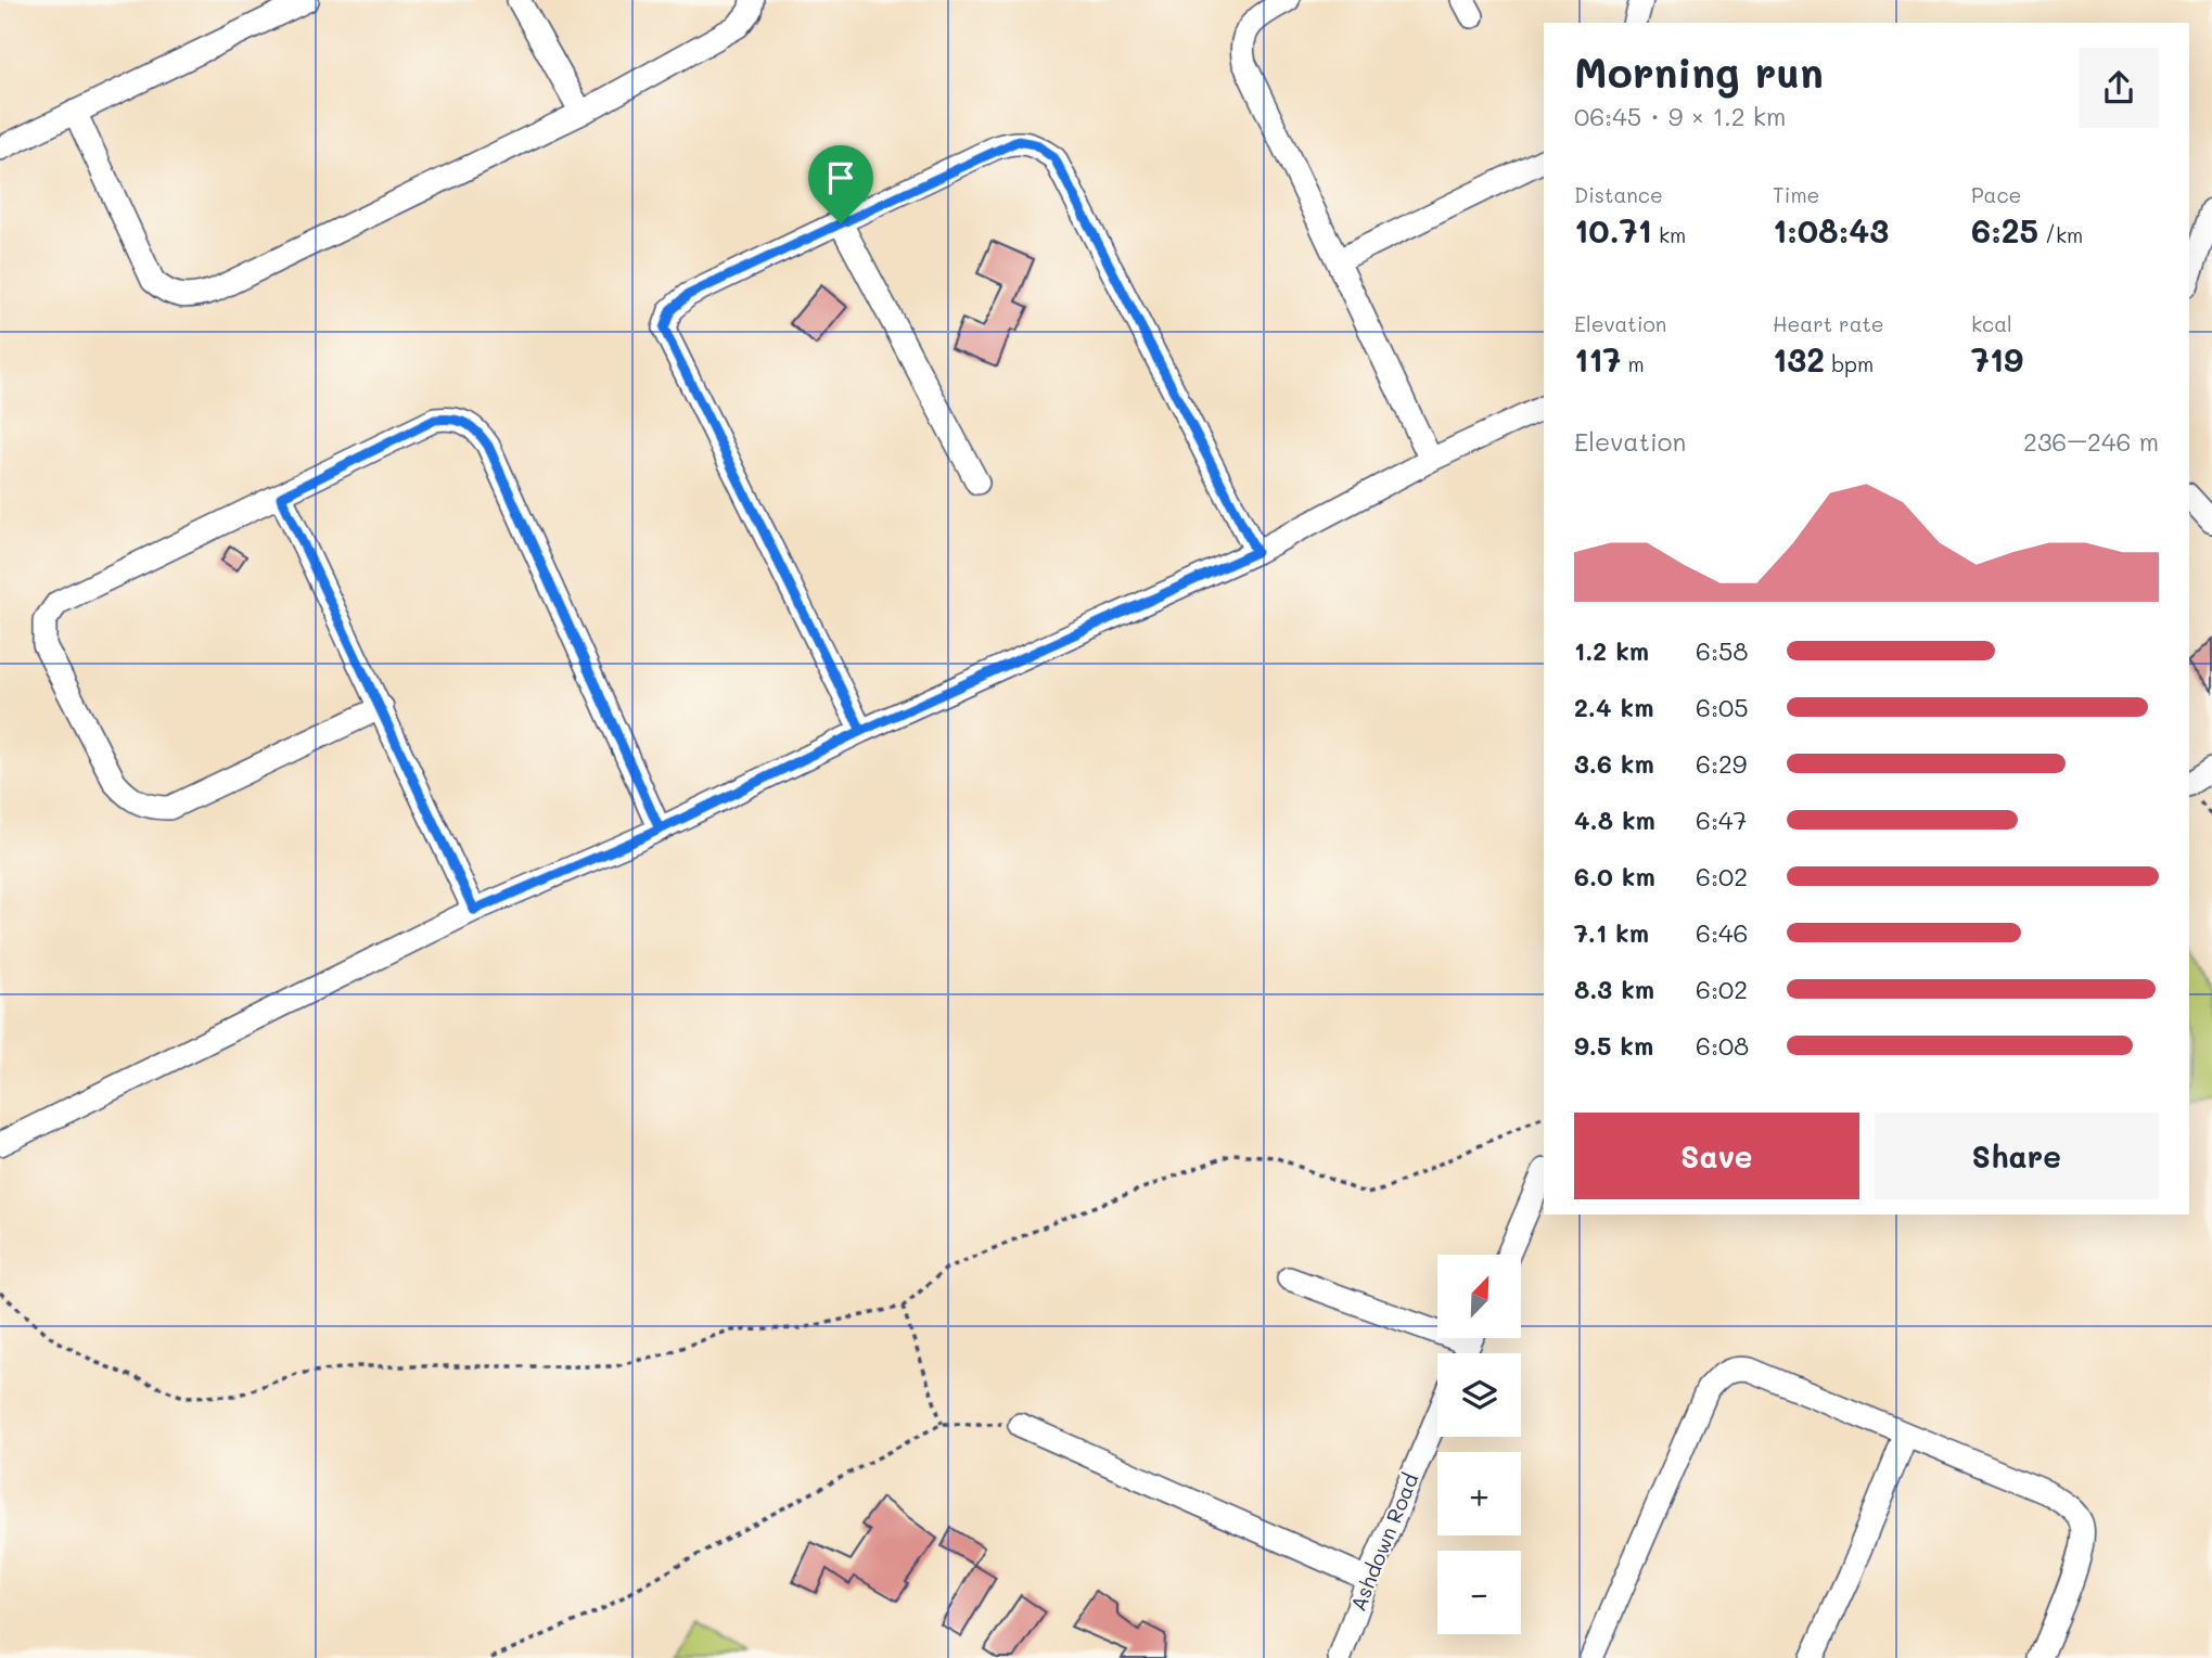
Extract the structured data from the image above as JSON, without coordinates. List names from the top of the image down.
{
  "streets": {
    "street": ["Ashdown Road"]
  },
  "north": "top right",
  "page": {
    "heading": ["Morning run", "06:45 · 9 × 1.2 km"],
    "stats": [
      ["Distance", "10.71 km"],
      ["Time", "1:08:43"],
      ["Pace", "6:25 /km"],
      ["Elevation", "117 m"],
      ["Heart rate", "132 bpm"],
      ["kcal", "719"]
    ],
    "chart": ["Elevation", "236–246 m"],
    "list": [
      {
        "name": "1.2 km",
        "note": "6:58"
      },
      {
        "name": "2.4 km",
        "note": "6:05"
      },
      {
        "name": "3.6 km",
        "note": "6:29"
      },
      {
        "name": "4.8 km",
        "note": "6:47"
      },
      {
        "name": "6.0 km",
        "note": "6:02"
      },
      {
        "name": "7.1 km",
        "note": "6:46"
      },
      {
        "name": "8.3 km",
        "note": "6:02"
      },
      {
        "name": "9.5 km",
        "note": "6:08"
      }
    ],
    "buttons": ["Save", "Share"],
    "map_buttons": ["+", "−"]
  }
}
